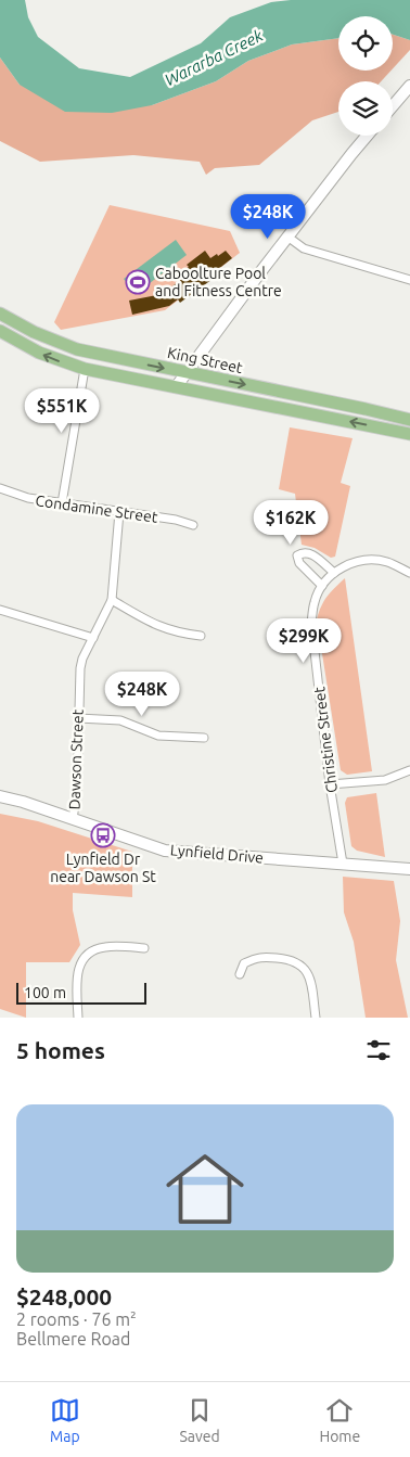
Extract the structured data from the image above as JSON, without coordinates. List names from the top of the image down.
{
  "streets": {
    "main road": ["King Street"],
    "street": [
      "Condamine Street",
      "Christine Street",
      "Dawson Street",
      "Lynfield Drive"
    ]
  },
  "crossings": [
    ["Condamine Street", "Dawson Street"],
    ["Christine Street", "Lynfield Drive"],
    ["Dawson Street", "Lynfield Drive"]
  ],
  "water": ["Wararba Creek"],
  "places": {
    "sports": ["Caboolture Pool and Fitness Centre"],
    "bus stop": ["Lynfield Dr near Dawson St"]
  },
  "scale_bar": "100 m",
  "page": {
    "price": [
      "$248K",
      "$551K",
      "$162K",
      "$299K",
      "$248K"
    ],
    "scale": "100 m",
    "heading": "5 homes",
    "list": [
      {
        "name": "$248,000",
        "note": "2 rooms · 76 m² · Bellmere Road"
      }
    ],
    "tabs": ["Map", "Saved", "Home"]
  }
}
